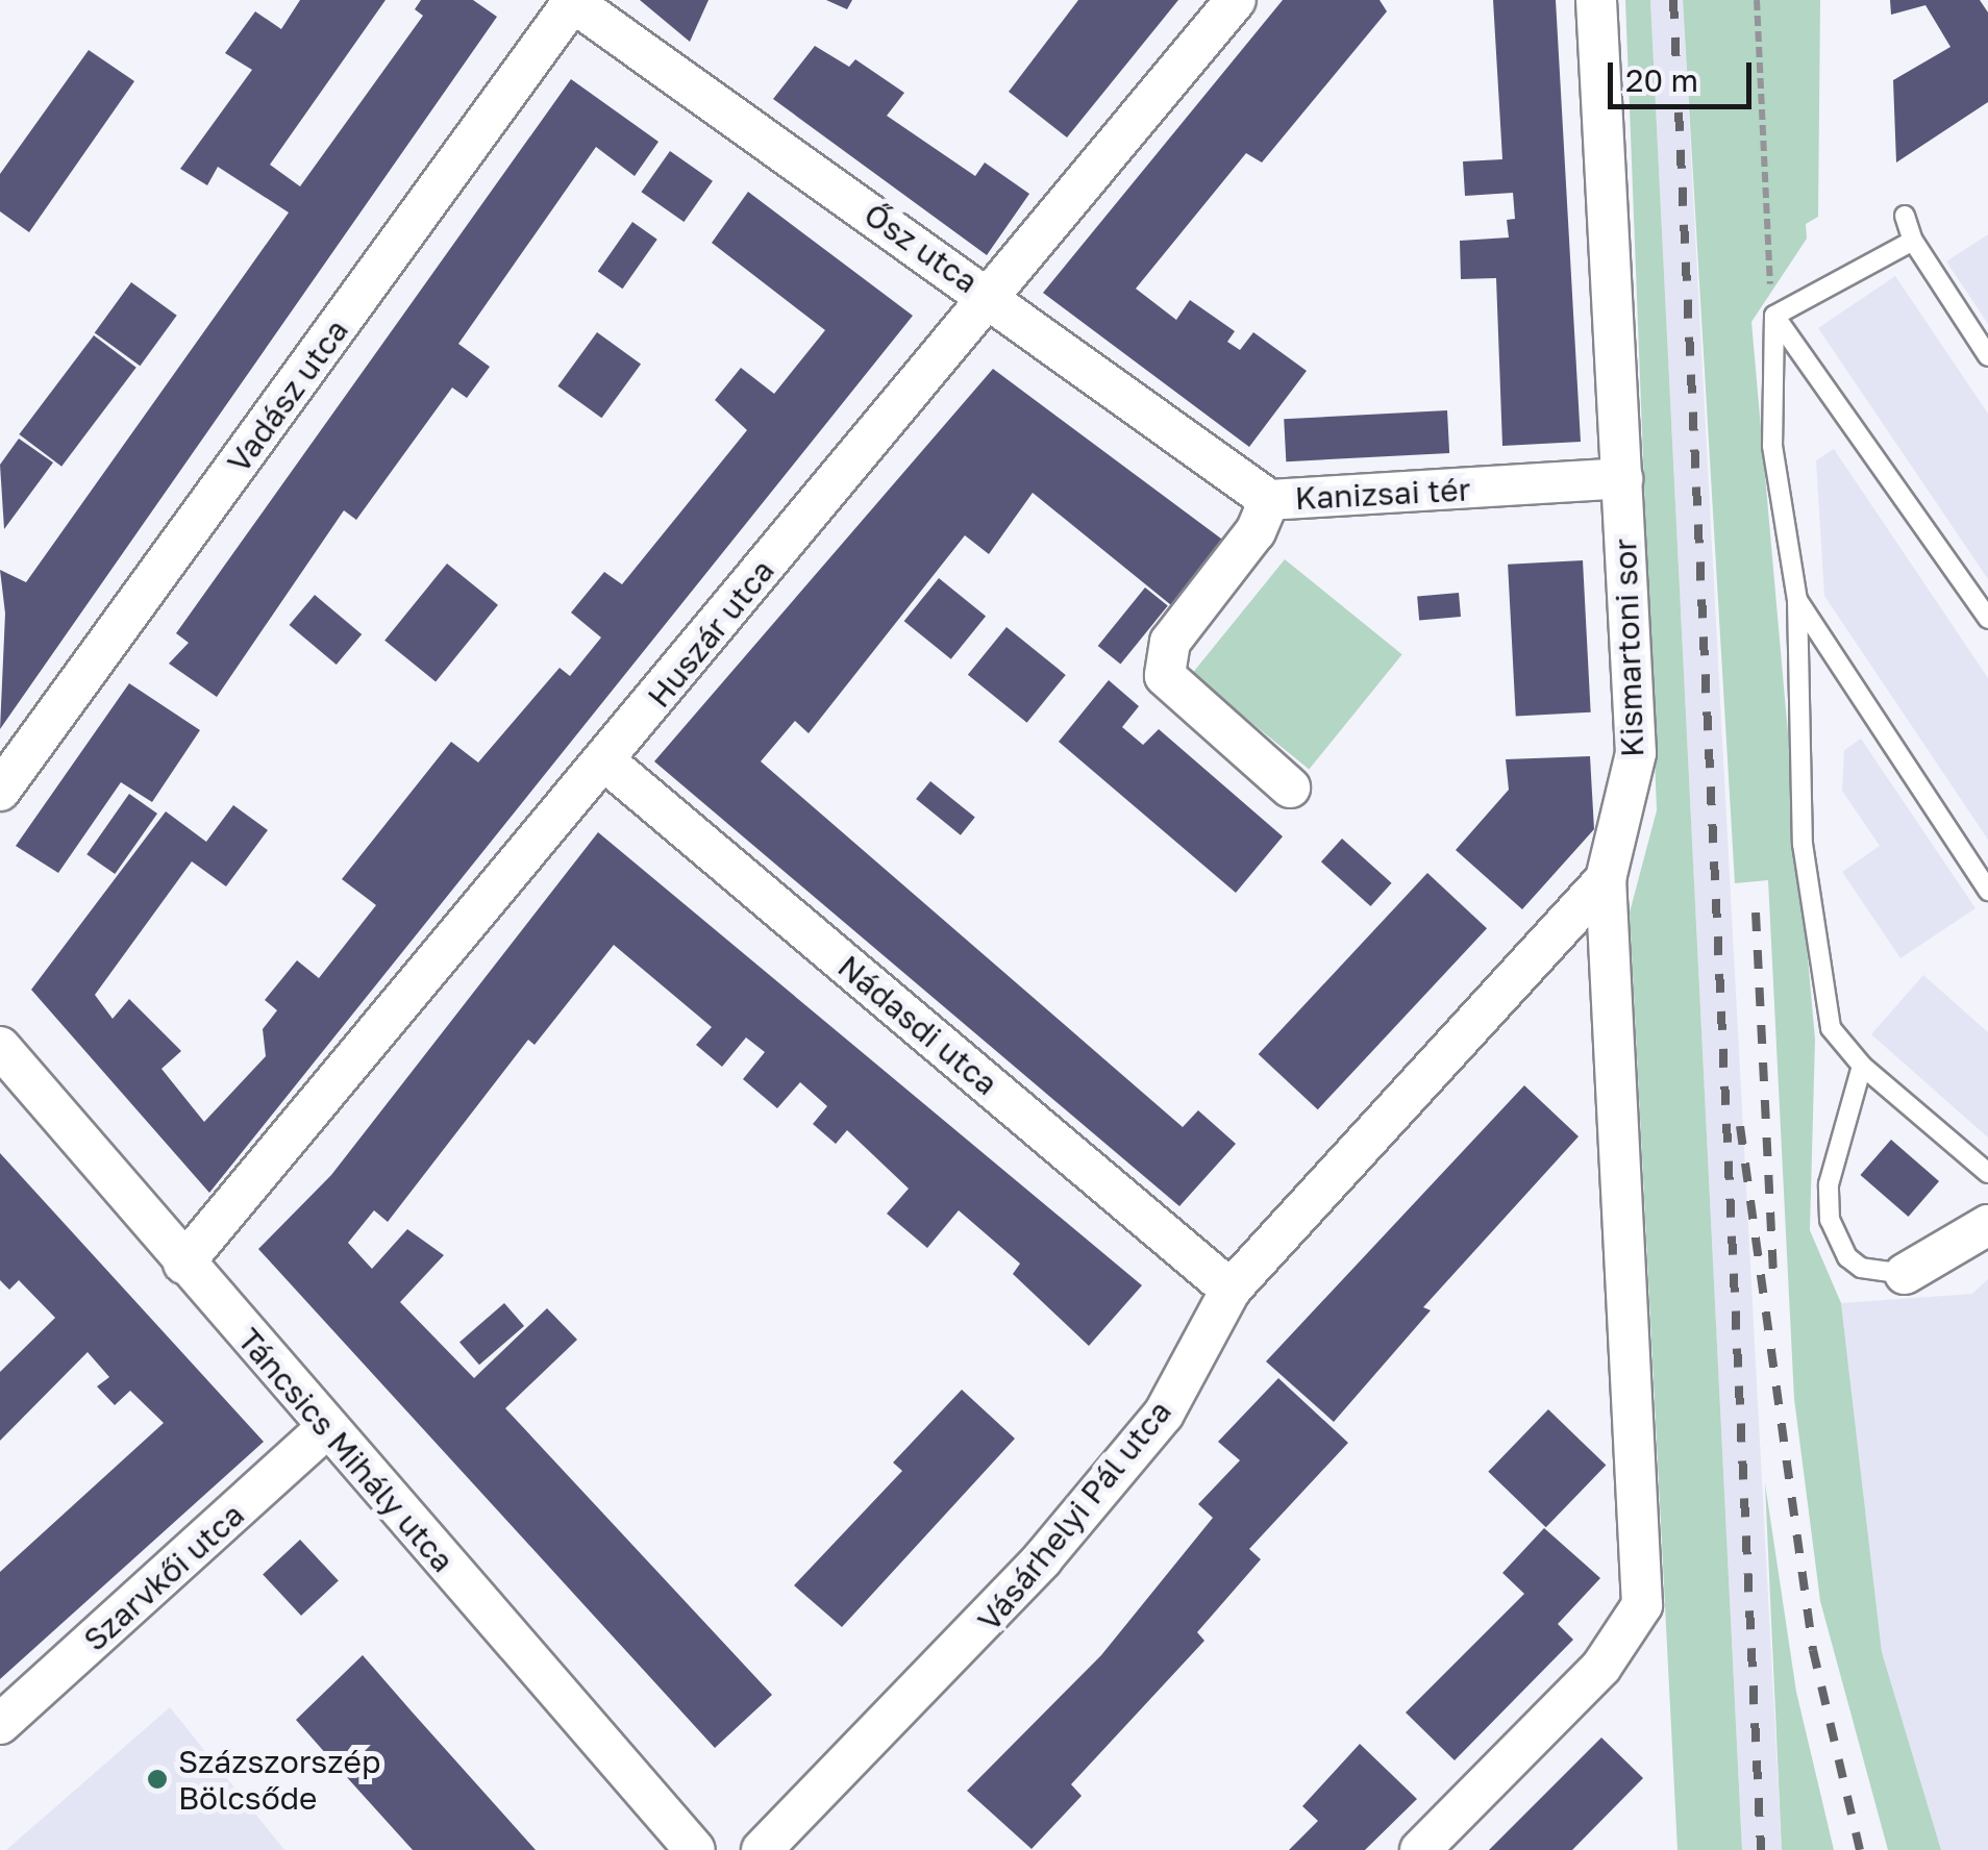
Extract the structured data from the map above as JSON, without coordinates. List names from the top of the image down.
{
  "streets": {
    "street": [
      "Ősz utca",
      "Vadász utca",
      "Kanizsai tér",
      "Huszár utca",
      "Kismartoni sor",
      "Nádasdi utca",
      "Táncsics Mihály utca",
      "Vásárhelyi Pál utca",
      "Szarvkői utca"
    ]
  },
  "crossings": [
    ["Ősz utca", "Vadász utca"],
    ["Ősz utca", "Kanizsai tér"],
    ["Ősz utca", "Huszár utca"],
    ["Kanizsai tér", "Kismartoni sor"],
    ["Huszár utca", "Nádasdi utca"],
    ["Huszár utca", "Táncsics Mihály utca"],
    ["Kismartoni sor", "Vásárhelyi Pál utca"],
    ["Nádasdi utca", "Vásárhelyi Pál utca"],
    ["Táncsics Mihály utca", "Szarvkői utca"]
  ],
  "places": ["Százszorszép Bölcsőde"],
  "scale_bar": "20 m"
}
